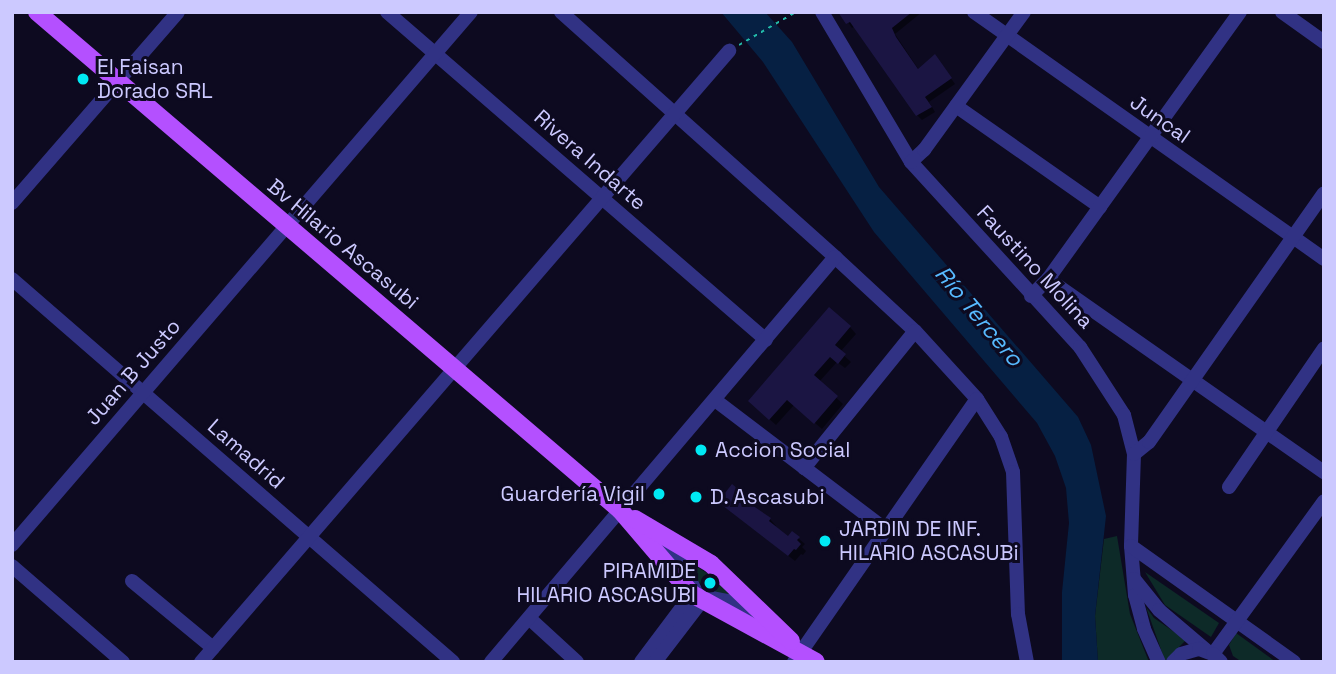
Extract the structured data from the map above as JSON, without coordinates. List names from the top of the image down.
{
  "streets": {
    "main road": ["Bv Hilario Ascasubi"],
    "street": [
      "Juncal",
      "Rivera Indarte",
      "Faustino Molina",
      "Juan B Justo",
      "Lamadrid"
    ]
  },
  "crossings": [
    ["Rivera Indarte", "Juan B Justo"],
    ["Bv Hilario Ascasubi", "Juan B Justo"],
    ["Juan B Justo", "Lamadrid"]
  ],
  "water": ["Río Tercero"],
  "places": [
    "El Faisan Dorado SRL",
    "Accion Social",
    "Guardería Vigil",
    "D. Ascasubi",
    "JARDIN DE INF. HILARIO ASCASUBi",
    "PIRAMIDE HILARIO ASCASUBI"
  ]
}
